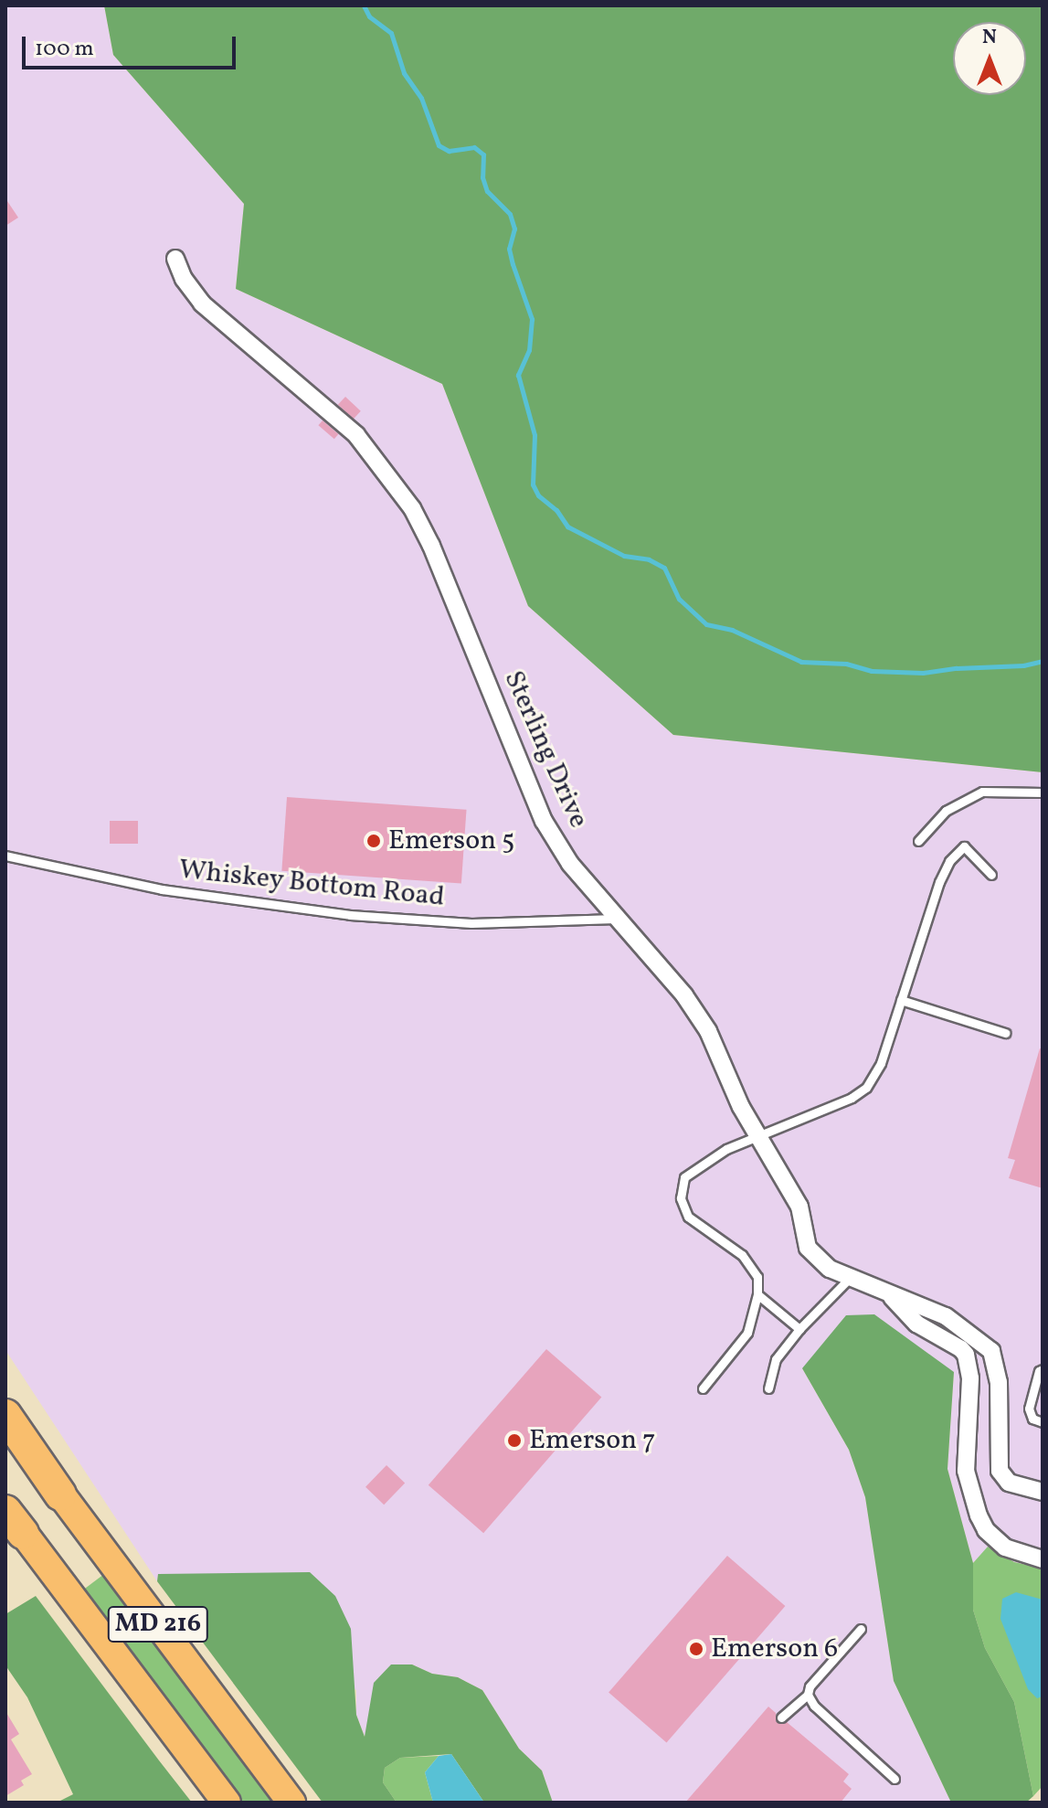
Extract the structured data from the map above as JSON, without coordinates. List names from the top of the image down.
{
  "streets": {
    "main road": ["MD 216"],
    "street": ["Sterling Drive"],
    "lane": ["Whiskey Bottom Road"]
  },
  "crossings": [
    ["Sterling Drive", "Whiskey Bottom Road"]
  ],
  "places": ["Emerson 5", "Emerson 7", "Emerson 6"],
  "scale_bar": "100 m",
  "north": "top"
}
